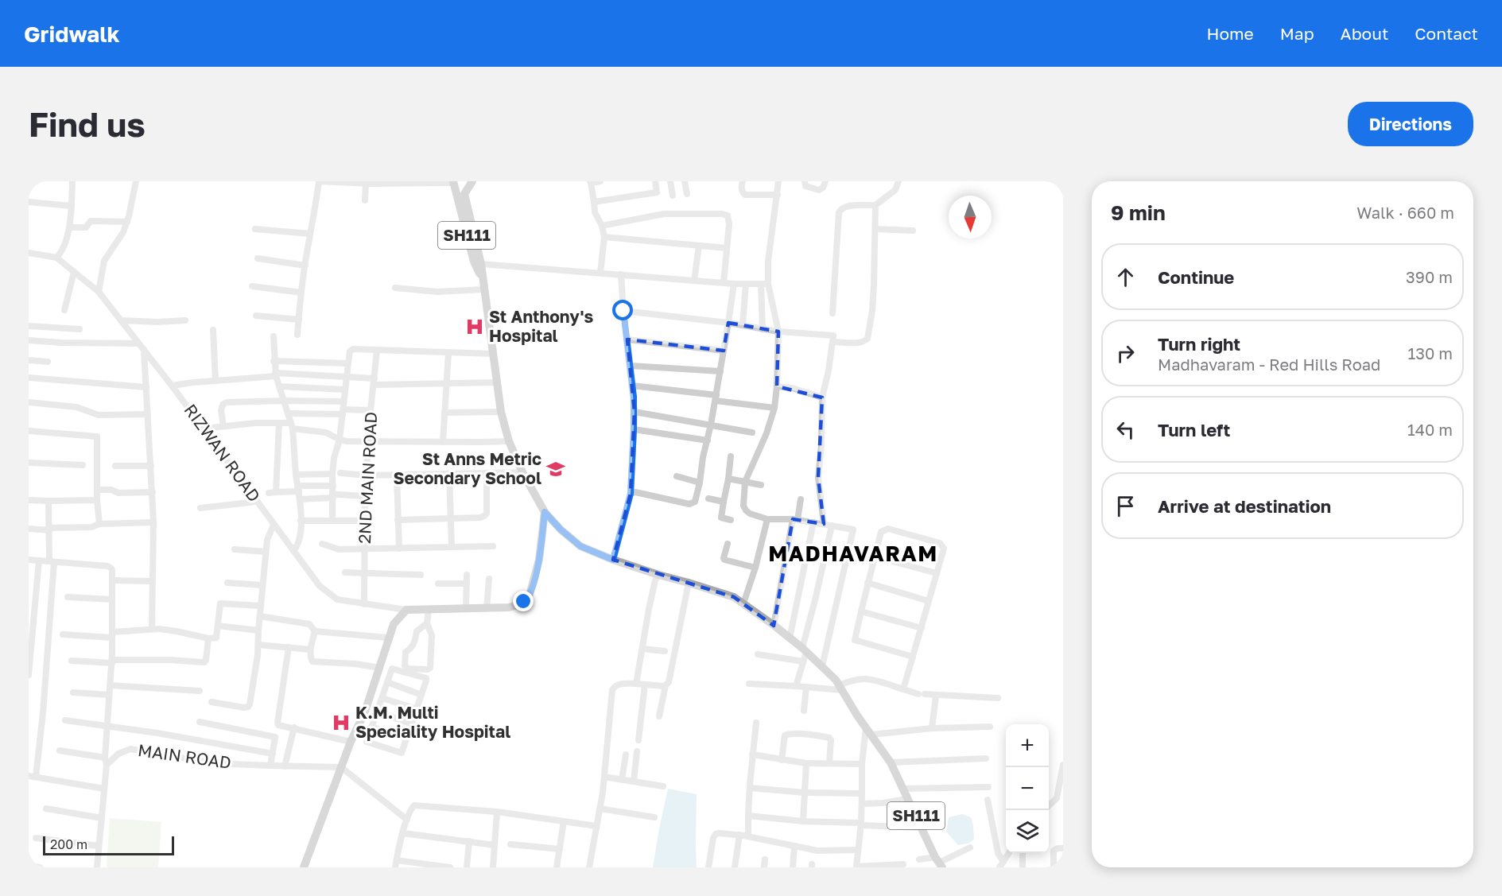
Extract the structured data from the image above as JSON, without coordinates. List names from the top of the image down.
{
  "streets": {
    "main road": ["SH111"],
    "street": ["RIZWAN ROAD", "2ND MAIN ROAD", "MAIN ROAD"]
  },
  "crossings": [
    ["RIZWAN ROAD", "2ND MAIN ROAD"]
  ],
  "districts": ["MADHAVARAM"],
  "places": {
    "hospital": ["St Anthony's Hospital", "K.M. Multi Speciality Hospital"],
    "school or university": ["St Anns Metric Secondary School"]
  },
  "scale_bar": "200 m",
  "north": "bottom",
  "page": {
    "header": "Gridwalk",
    "nav": [
      "Home",
      "Map",
      "About",
      "Contact"
    ],
    "buttons": "Directions",
    "title": "Find us",
    "heading": ["9 min", "Walk · 660 m"],
    "list": [
      ["Continue", "390 m"],
      ["Turn right", "Madhavaram - Red Hills Road", "130 m"],
      ["Turn left", "140 m"],
      "Arrive at destination"
    ],
    "map_buttons": ["+", "−"],
    "scale": "200 m"
  }
}
